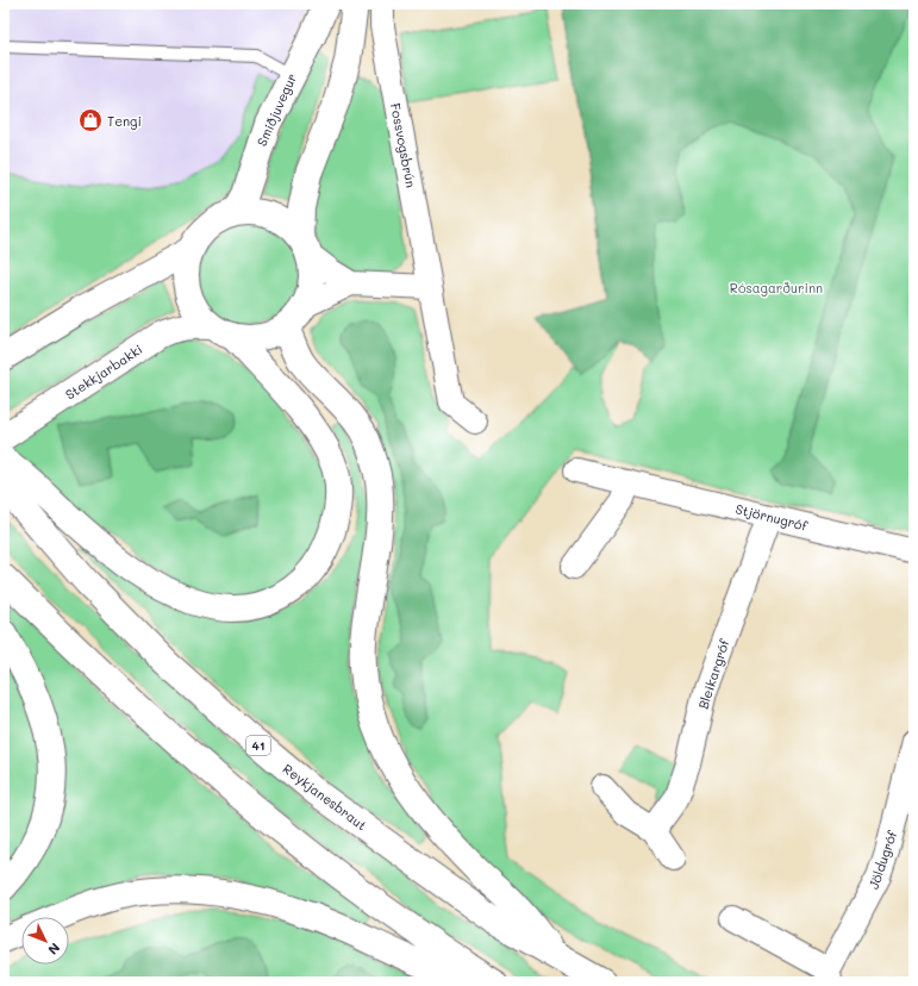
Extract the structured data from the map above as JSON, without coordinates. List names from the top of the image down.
{
  "streets": {
    "main road": [
      "Smiðjuvegur",
      "Stekkjarbakki",
      "41",
      "Reykjanesbraut"
    ],
    "street": [
      "Fossvogsbrún",
      "Stjörnugróf",
      "Bleikargróf",
      "Jöldugróf"
    ]
  },
  "crossings": [
    ["Smiðjuvegur", "Stekkjarbakki"],
    ["Stjörnugróf", "Bleikargróf"]
  ],
  "parks": ["Rósagarðurinn"],
  "places": {
    "shop": ["Tengi"]
  },
  "north": "bottom right"
}
